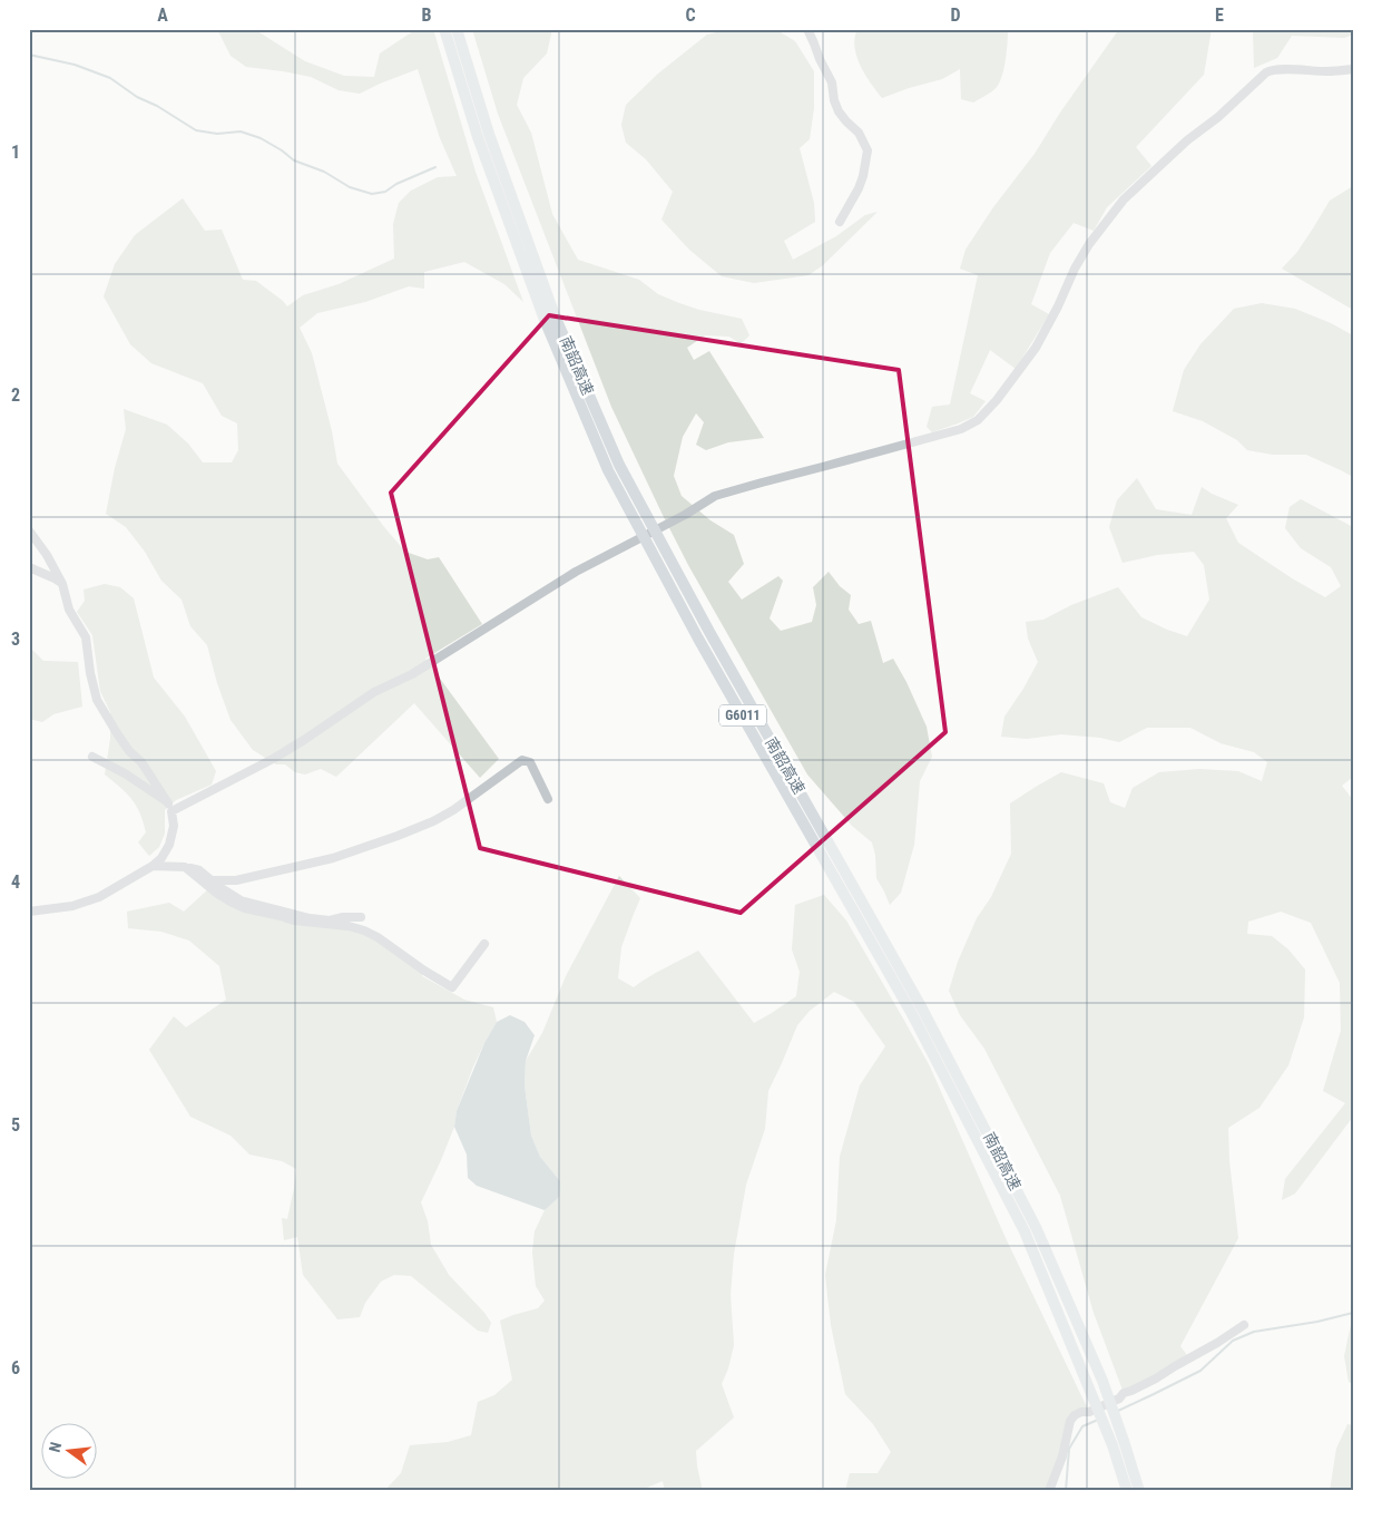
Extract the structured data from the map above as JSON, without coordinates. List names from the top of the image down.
{
  "streets": {
    "highway": ["南韶高速", "G6011"]
  },
  "north": "left",
  "grid": {
    "columns": [
      "A",
      "B",
      "C",
      "D",
      "E"
    ],
    "rows": [
      "1",
      "2",
      "3",
      "4",
      "5",
      "6"
    ]
  }
}
